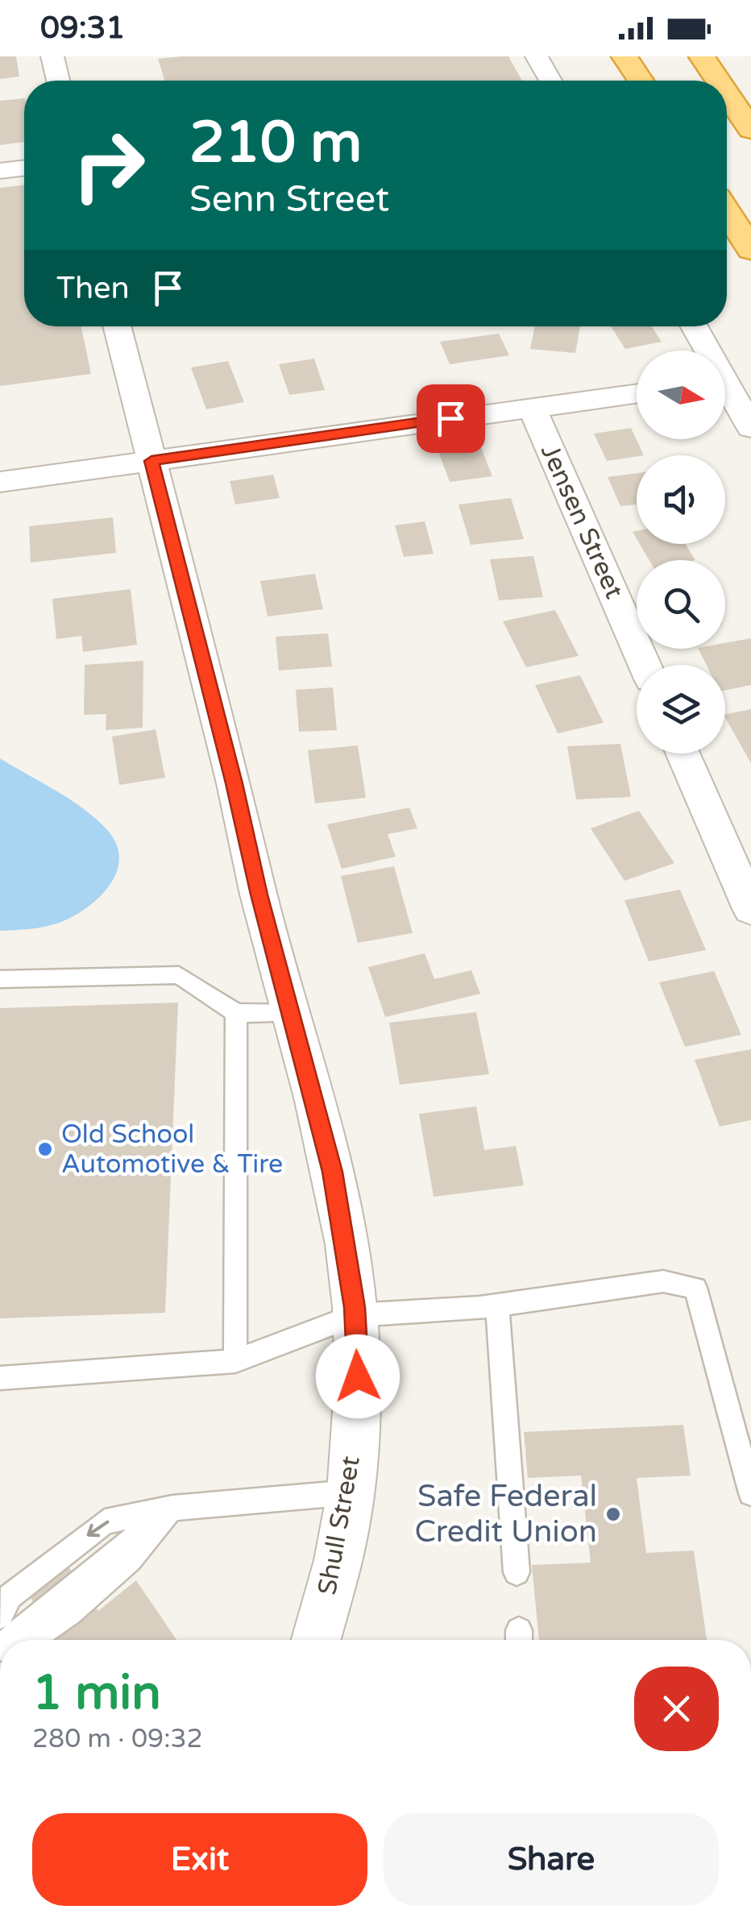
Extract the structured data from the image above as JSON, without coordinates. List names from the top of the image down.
{
  "streets": {
    "street": ["Jensen Street", "Shull Street"]
  },
  "places": ["Old School Automotive & Tire", "Safe Federal Credit Union"],
  "north": "right",
  "page": {
    "status": "09:31",
    "turn": ["210 m", "Senn Street"],
    "then": "Then",
    "heading": ["1 min", "280 m · 09:32"],
    "buttons": ["Exit", "Share"]
  }
}
